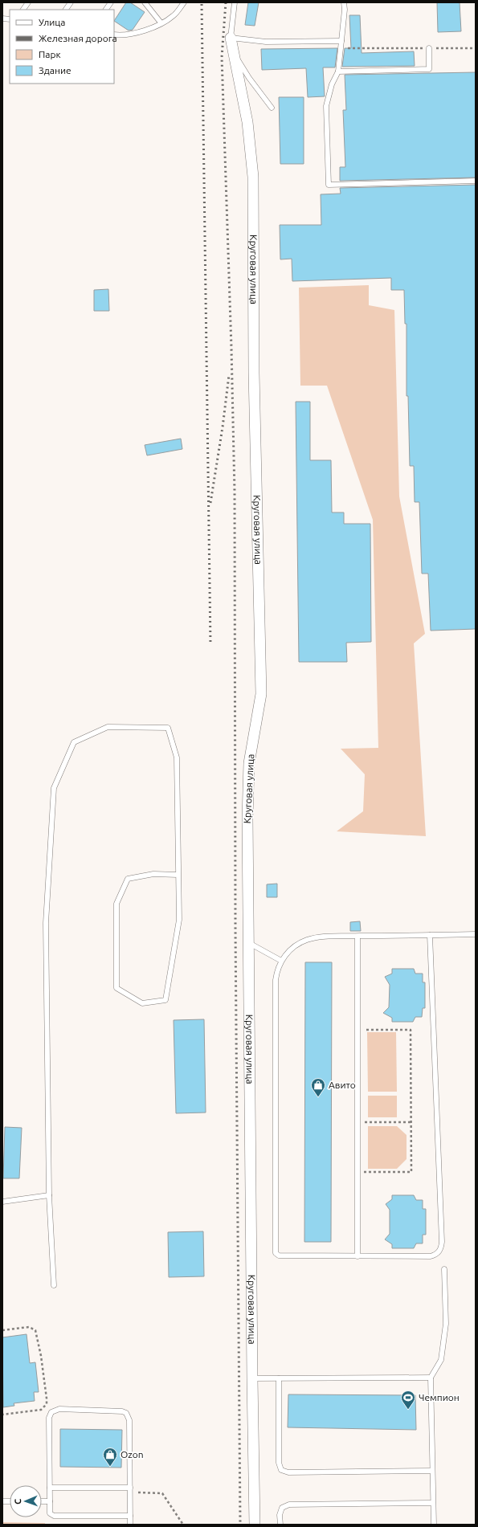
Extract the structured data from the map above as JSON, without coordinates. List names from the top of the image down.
{
  "streets": {
    "street": ["Круговая улица"]
  },
  "places": {
    "shop": ["Авито", "Ozon"],
    "sports": ["Чемпион"]
  },
  "legend": [
    "Улица",
    "Железная дорога",
    "Парк",
    "Здание"
  ],
  "north": "left"
}
